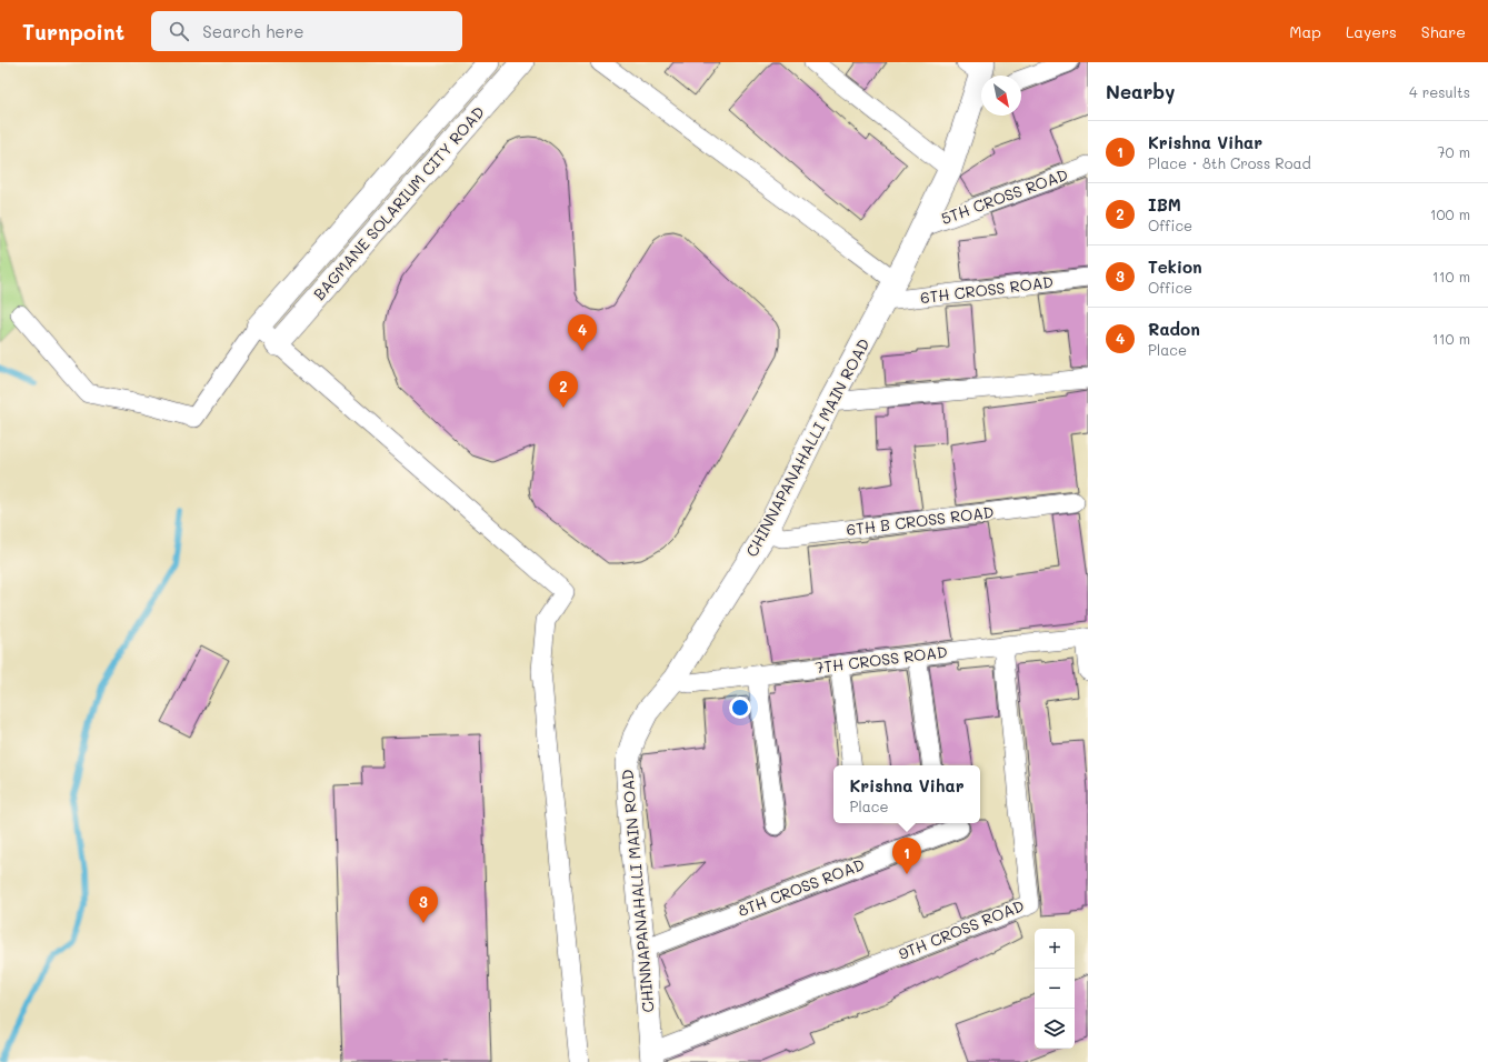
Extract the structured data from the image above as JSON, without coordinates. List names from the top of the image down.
{
  "streets": {
    "street": [
      "5TH CROSS ROAD",
      "BAGMANE SOLARIUM CITY ROAD",
      "6TH CROSS ROAD",
      "CHINNAPANAHALLI MAIN ROAD",
      "6TH B CROSS ROAD",
      "7TH CROSS ROAD",
      "8TH CROSS ROAD",
      "9TH CROSS ROAD"
    ]
  },
  "crossings": [
    ["5TH CROSS ROAD", "CHINNAPANAHALLI MAIN ROAD"],
    ["6TH CROSS ROAD", "CHINNAPANAHALLI MAIN ROAD"],
    ["CHINNAPANAHALLI MAIN ROAD", "6TH B CROSS ROAD"],
    ["CHINNAPANAHALLI MAIN ROAD", "7TH CROSS ROAD"],
    ["CHINNAPANAHALLI MAIN ROAD", "8TH CROSS ROAD"],
    ["CHINNAPANAHALLI MAIN ROAD", "9TH CROSS ROAD"],
    ["7TH CROSS ROAD", "9TH CROSS ROAD"]
  ],
  "north": "bottom right",
  "page": {
    "header": "Turnpoint",
    "search": "Search here",
    "nav": ["Map", "Layers", "Share"],
    "heading": ["Nearby", "4 results"],
    "list": [
      {
        "mark": "1",
        "name": "Krishna Vihar",
        "note": "Place · 8th Cross Road",
        "value": "70 m"
      },
      {
        "mark": "2",
        "name": "IBM",
        "note": "Office",
        "value": "100 m"
      },
      {
        "mark": "3",
        "name": "Tekion",
        "note": "Office",
        "value": "110 m"
      },
      {
        "mark": "4",
        "name": "Radon",
        "note": "Place",
        "value": "110 m"
      }
    ],
    "pins": [
      "4",
      "2",
      "1",
      "3"
    ],
    "popup": ["Krishna Vihar", "Place"],
    "map_buttons": ["+", "−"]
  }
}
